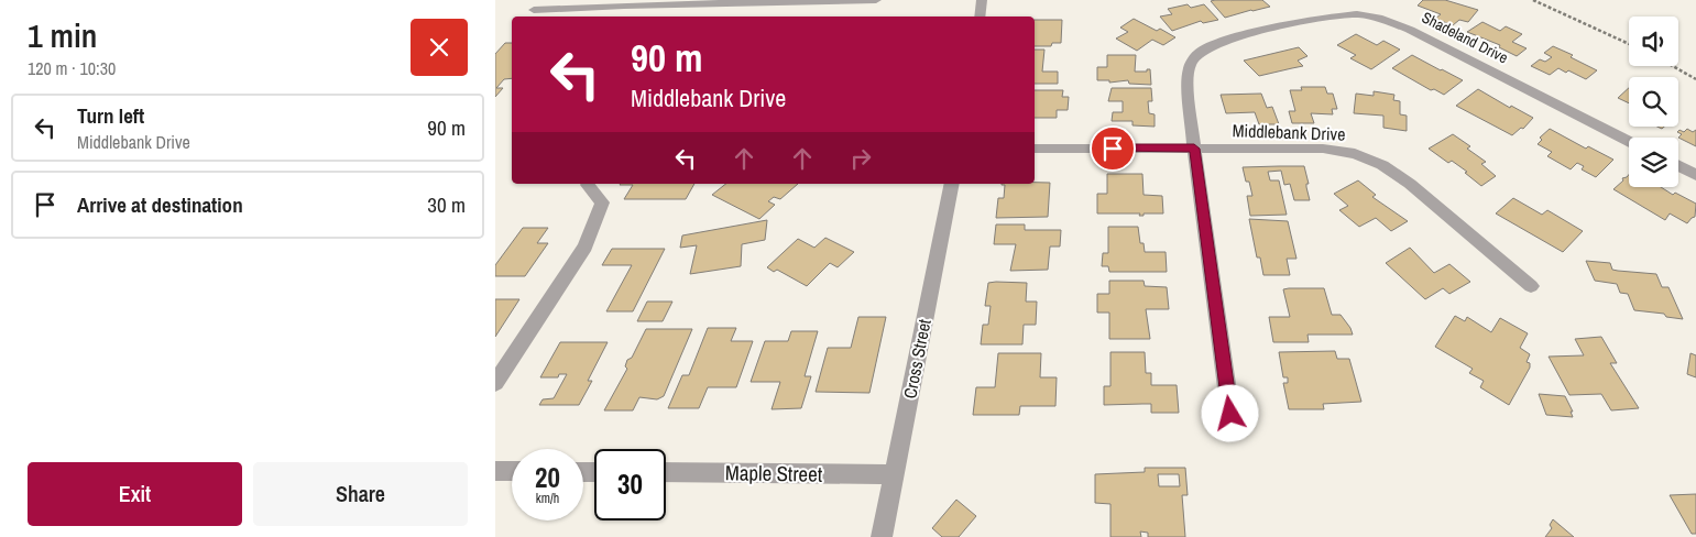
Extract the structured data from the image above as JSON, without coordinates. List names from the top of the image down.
{
  "streets": {
    "street": [
      "Shadeland Drive",
      "Middlebank Drive",
      "Cross Street",
      "Maple Street"
    ]
  },
  "crossings": [
    ["Shadeland Drive", "Middlebank Drive"],
    ["Cross Street", "Maple Street"]
  ],
  "page": {
    "heading": ["1 min", "120 m · 10:30"],
    "turn": ["90 m", "Middlebank Drive"],
    "list": [
      {
        "name": "Turn left",
        "note": "Middlebank Drive",
        "value": "90 m"
      },
      {
        "name": "Arrive at destination",
        "value": "30 m"
      }
    ],
    "speed": "20 km/h",
    "limit": "30",
    "buttons": ["Exit", "Share"]
  }
}
